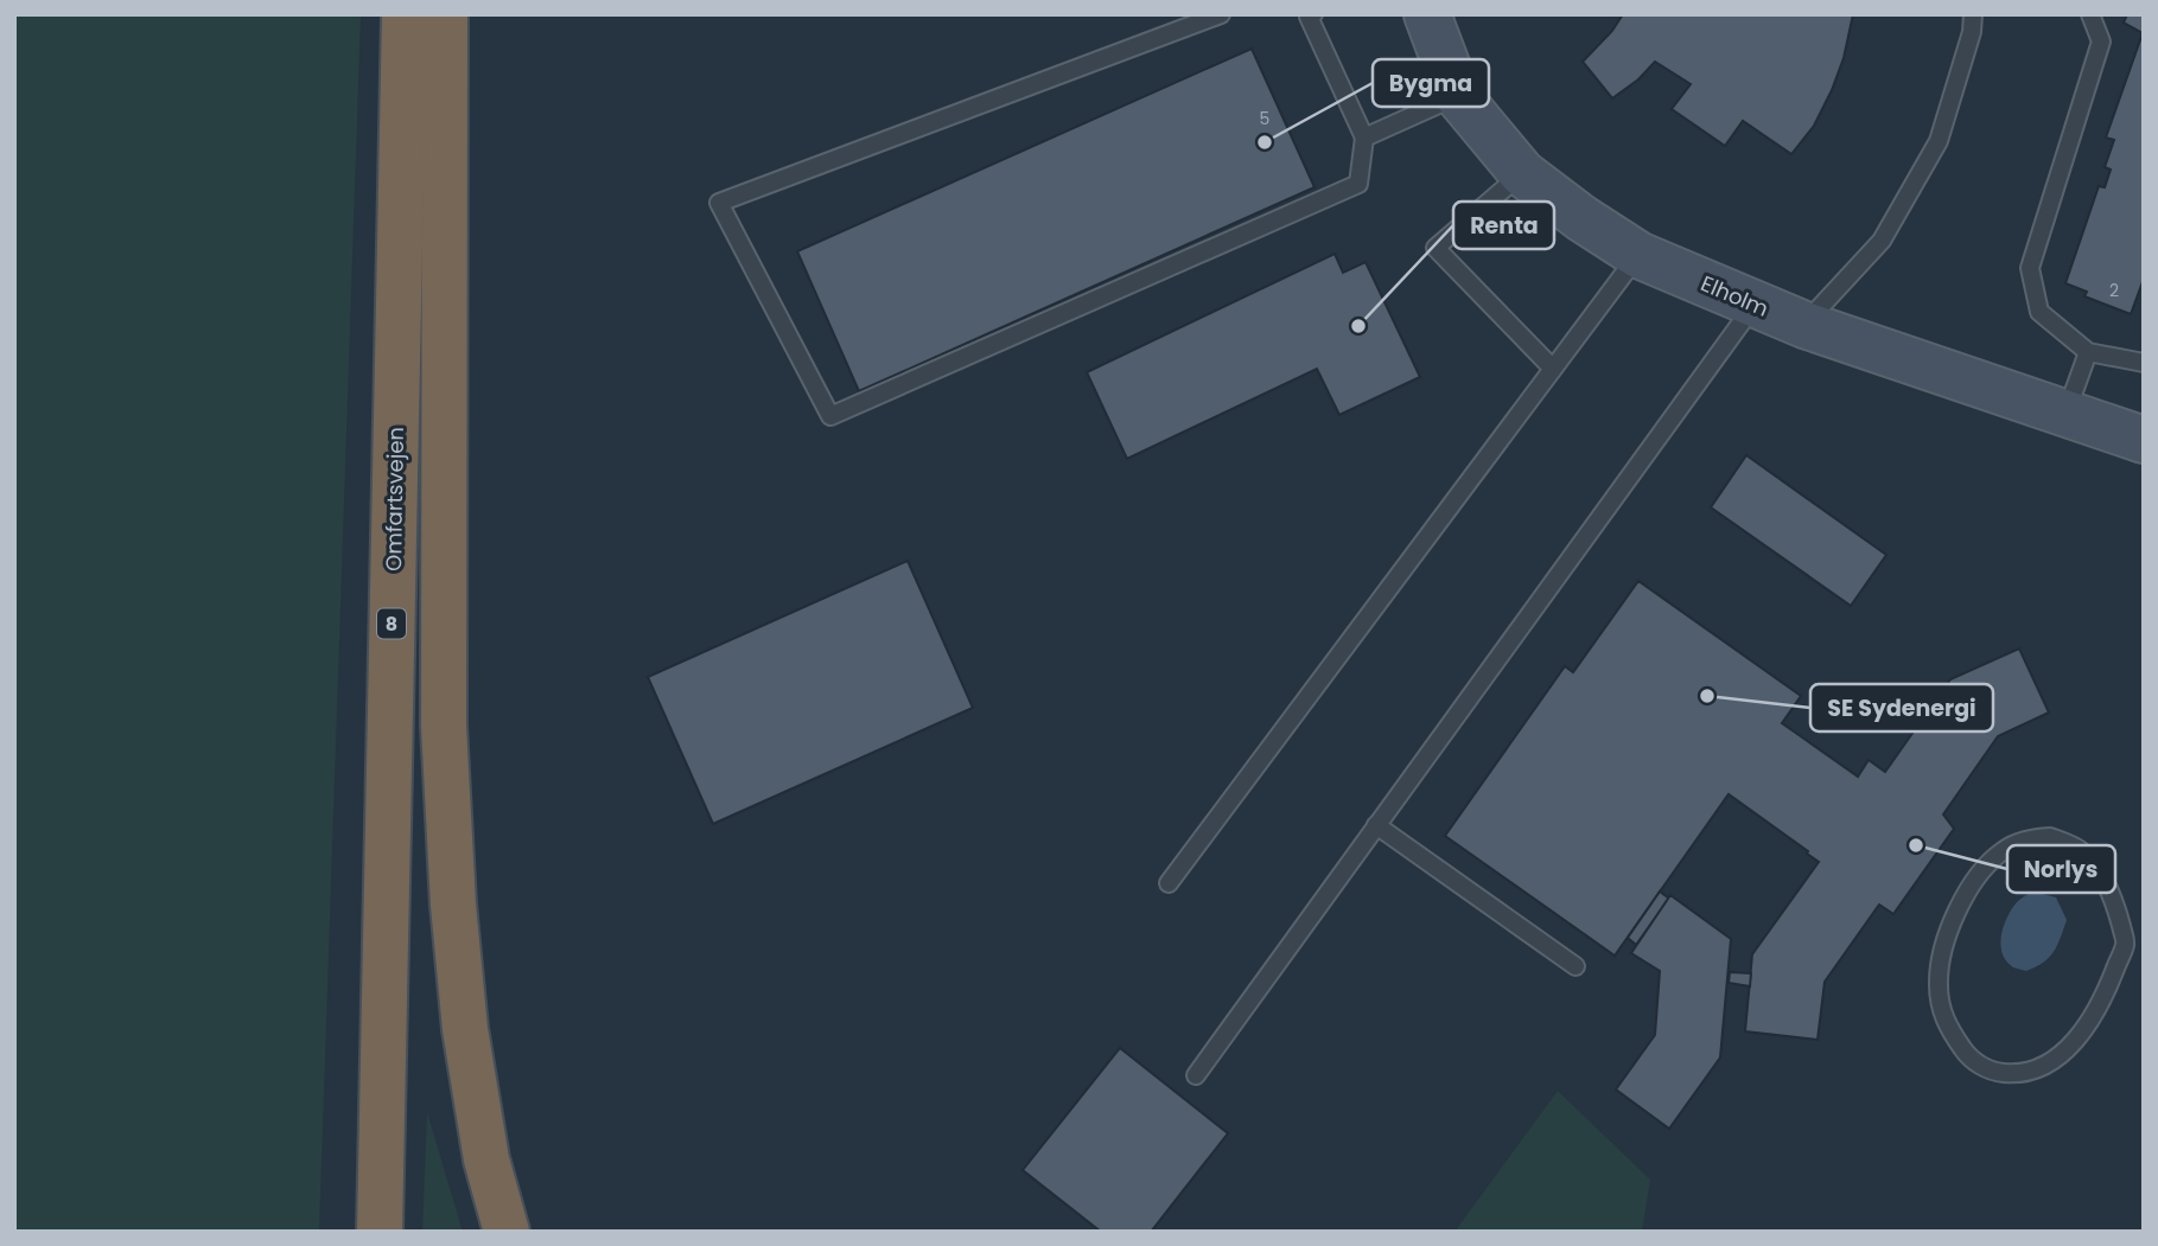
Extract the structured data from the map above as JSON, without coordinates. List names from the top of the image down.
{
  "streets": {
    "highway": ["Omfartsvejen", "8"],
    "street": ["Elholm"]
  },
  "places": [
    "Bygma",
    "Renta",
    "SE Sydenergi",
    "Norlys"
  ],
  "house_numbers": ["5", "2"]
}
